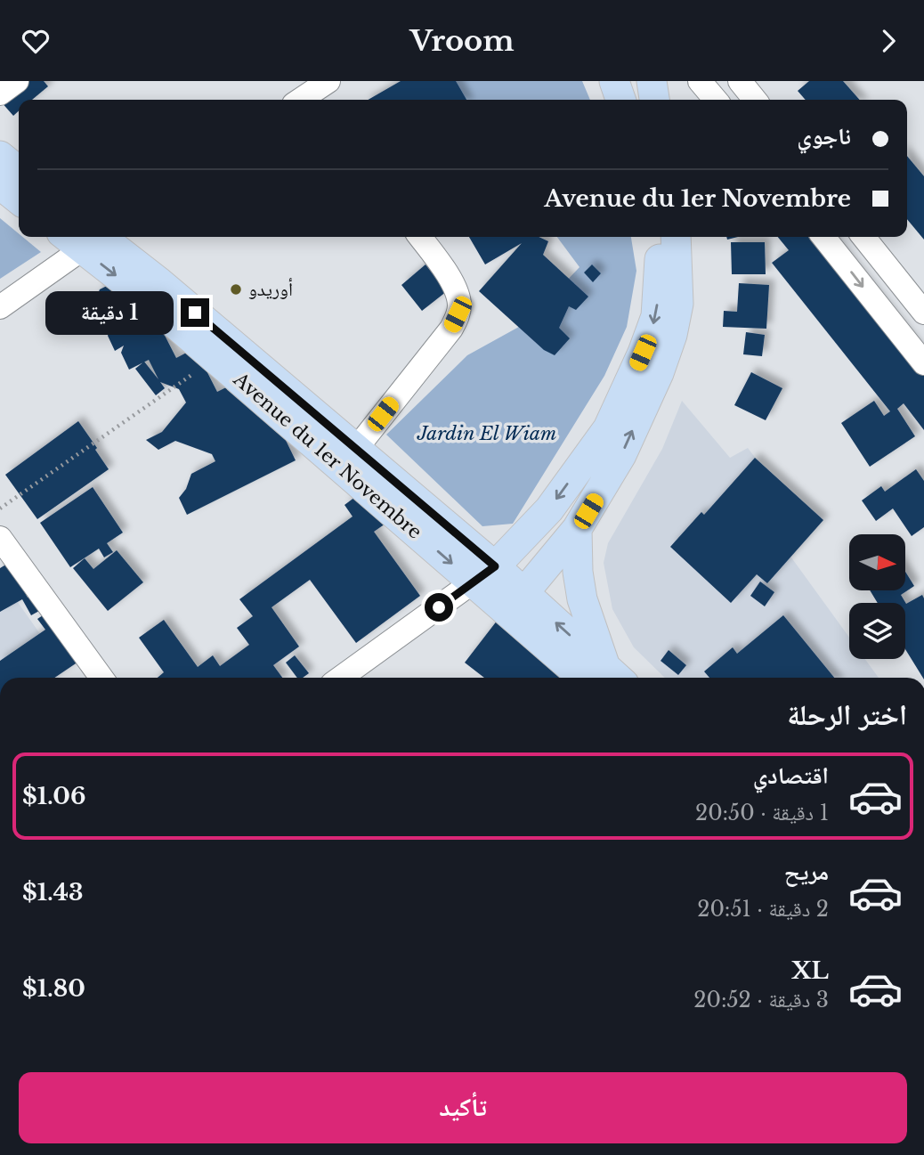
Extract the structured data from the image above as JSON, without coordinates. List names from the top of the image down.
{
  "streets": {
    "main road": ["Avenue du 1er Novembre"]
  },
  "parks": ["Jardin El Wiam"],
  "places": ["أوريدو"],
  "north": "right",
  "page": {
    "header": "Vroom",
    "banner": ["ناجوي", "Avenue du 1er Novembre"],
    "bubble": "1 دقيقة",
    "heading": "اختر الرحلة",
    "list": [
      {
        "name": "اقتصادي",
        "note": "1 دقيقة · 20:50",
        "value": "$1.06"
      },
      {
        "name": "مريح",
        "note": "2 دقيقة · 20:51",
        "value": "$1.43"
      },
      {
        "name": "XL",
        "note": "3 دقيقة · 20:52",
        "value": "$1.80"
      }
    ],
    "buttons": "تأكيد"
  }
}
